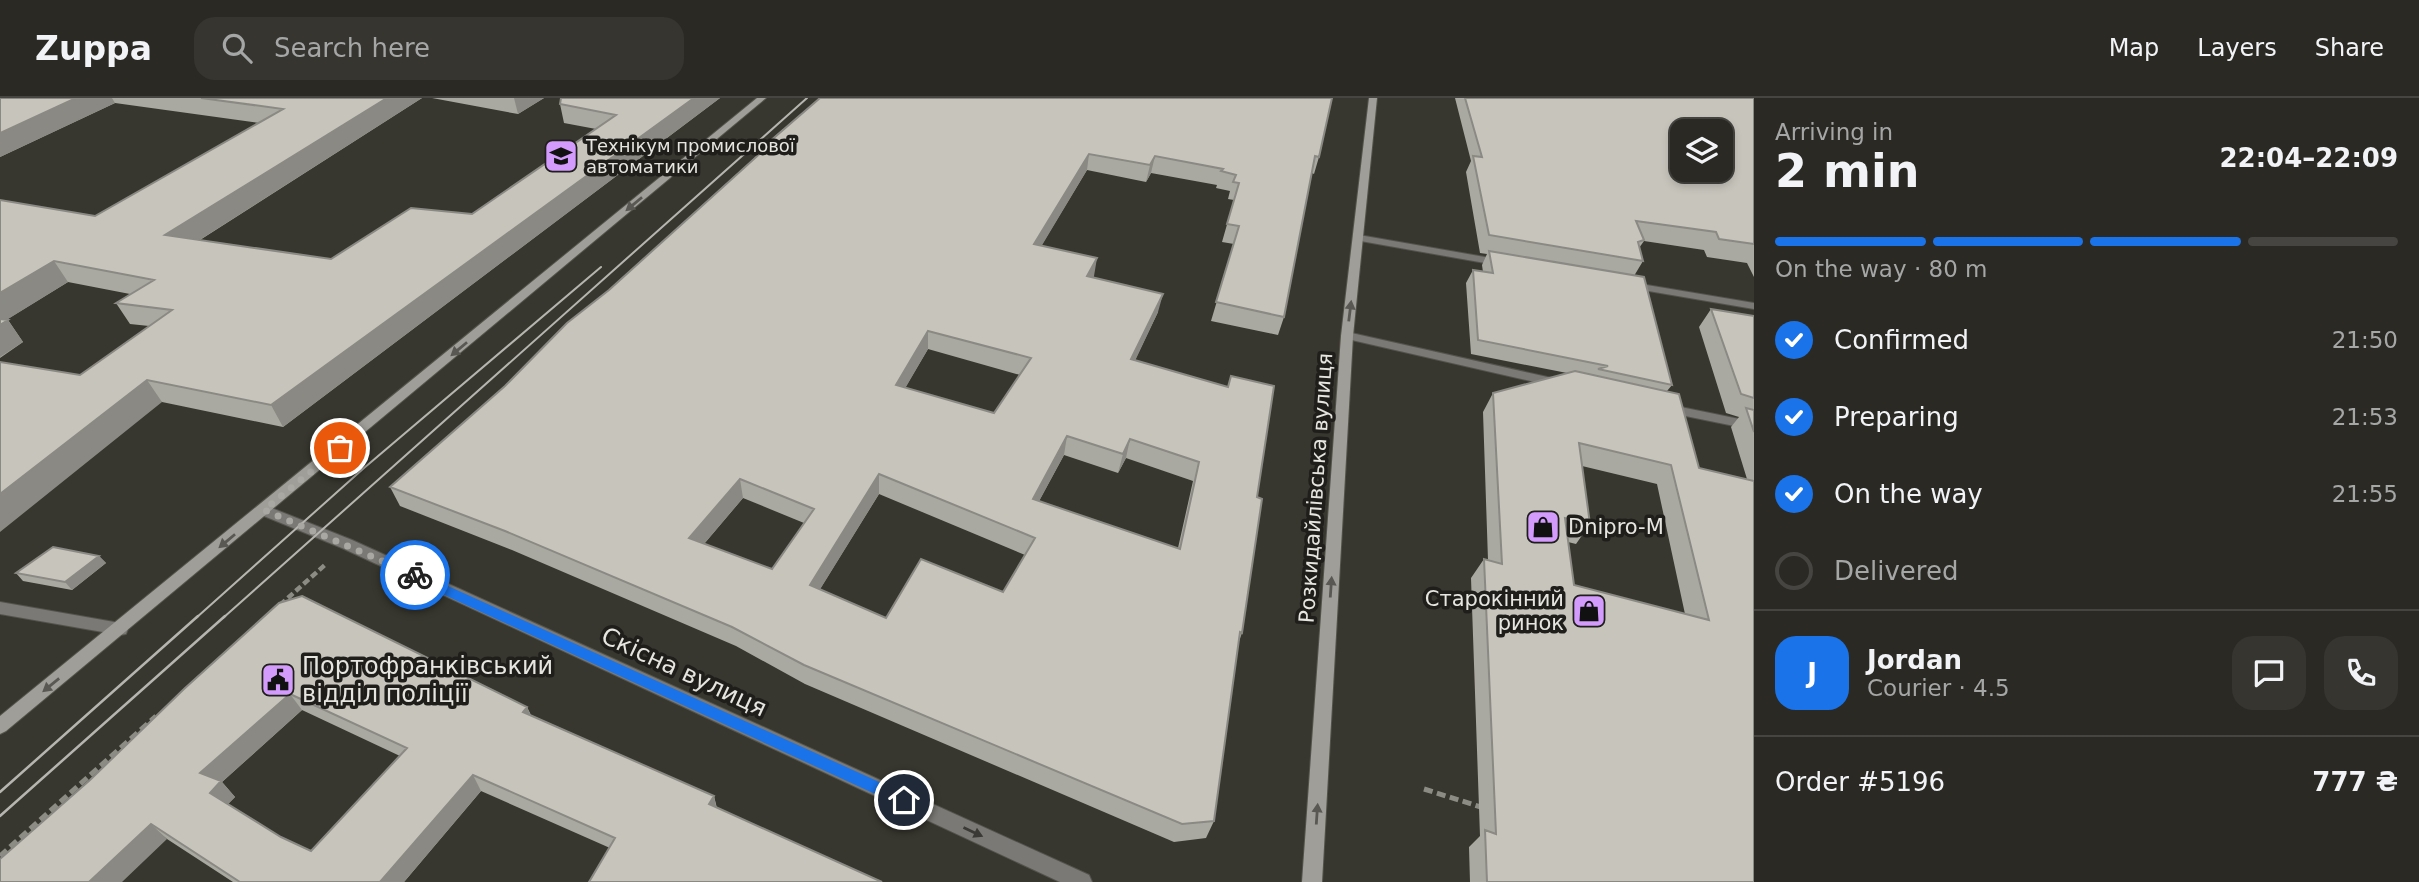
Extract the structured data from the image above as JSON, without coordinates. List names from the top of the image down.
{
  "streets": {
    "street": ["Розкидайлівська вулиця", "Cкісна вулиця"]
  },
  "one_way": ["Розкидайлівська вулиця", "Cкісна вулиця"],
  "places": {
    "school or university": ["Технікум промислової автоматики"],
    "shop": ["Dnipro-M", "Старокінний ринок"],
    "public building": ["Портофранківський відділ поліції"]
  },
  "page": {
    "header": "Zuppa",
    "search": "Search here",
    "nav": ["Map", "Layers", "Share"],
    "heading": ["2 min", "Arriving in", "22:04–22:09"],
    "panel": [
      "Jordan",
      "Courier · 4.5",
      "Order #5196",
      "777 ₴"
    ],
    "bar": "On the way · 80 m",
    "list": [
      ["Confirmed", "21:50"],
      ["Preparing", "21:53"],
      ["On the way", "21:55"],
      "Delivered"
    ],
    "round": "J"
  }
}
